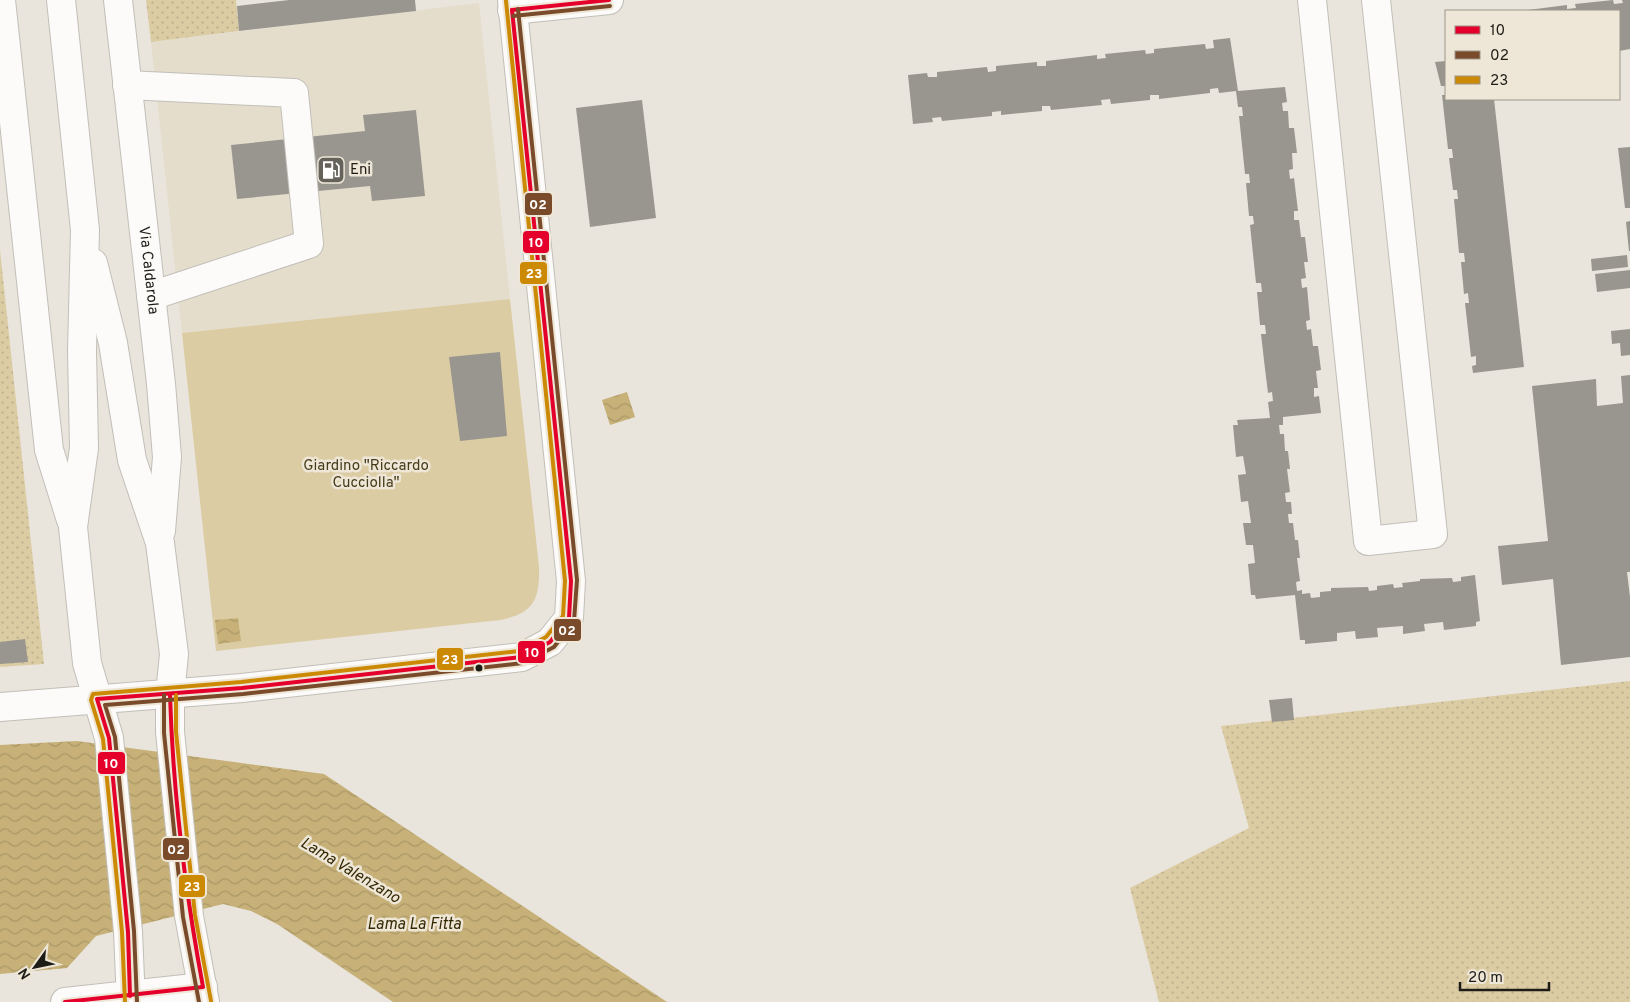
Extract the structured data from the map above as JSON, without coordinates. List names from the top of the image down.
{
  "streets": {
    "street": ["Via Caldarola"]
  },
  "water": ["Lama Valenzano", "Lama La Fitta"],
  "parks": ["Giardino \"Riccardo Cucciolla\""],
  "places": {
    "fuel station": ["Eni"]
  },
  "lines": ["transit line 10", "transit line 23", "transit line 02"],
  "legend": ["10", "02", "23"],
  "scale_bar": "20 m",
  "north": "bottom left"
}
